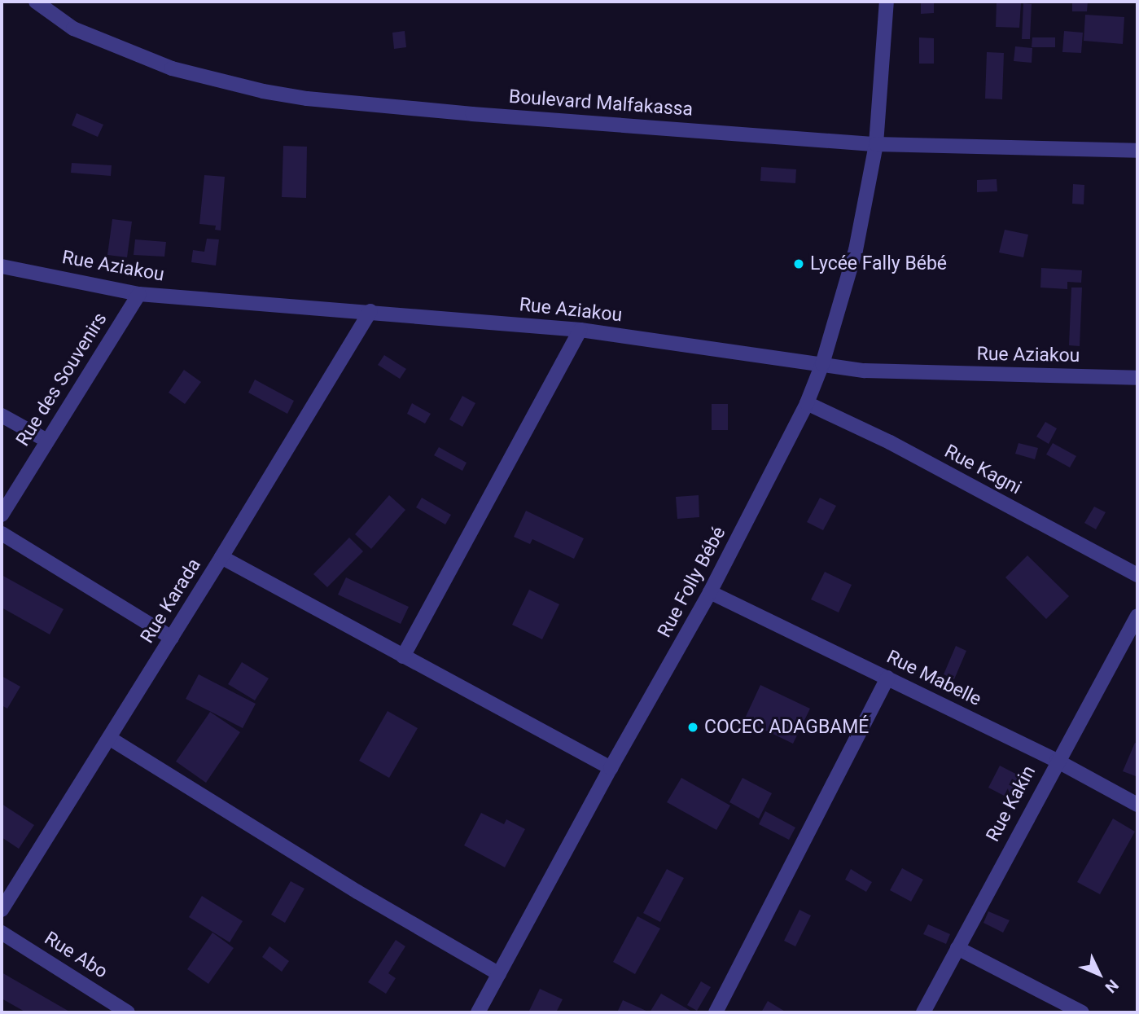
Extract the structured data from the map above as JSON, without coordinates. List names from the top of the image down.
{
  "streets": {
    "street": [
      "Boulevard Malfakassa",
      "Rue Aziakou",
      "Rue des Souvenirs",
      "Rue Kagni",
      "Rue Folly Bébé",
      "Rue Karada",
      "Rue Mabelle",
      "Rue Kakin",
      "Rue Abo"
    ]
  },
  "crossings": [
    ["Boulevard Malfakassa", "Rue Folly Bébé"],
    ["Rue Aziakou", "Rue des Souvenirs"],
    ["Rue Aziakou", "Rue Folly Bébé"],
    ["Rue Aziakou", "Rue Karada"],
    ["Rue Kagni", "Rue Folly Bébé"],
    ["Rue Folly Bébé", "Rue Mabelle"],
    ["Rue Mabelle", "Rue Kakin"]
  ],
  "places": ["Lycée Fally Bébé", "COCEC ADAGBAMÉ"],
  "north": "bottom right"
}
